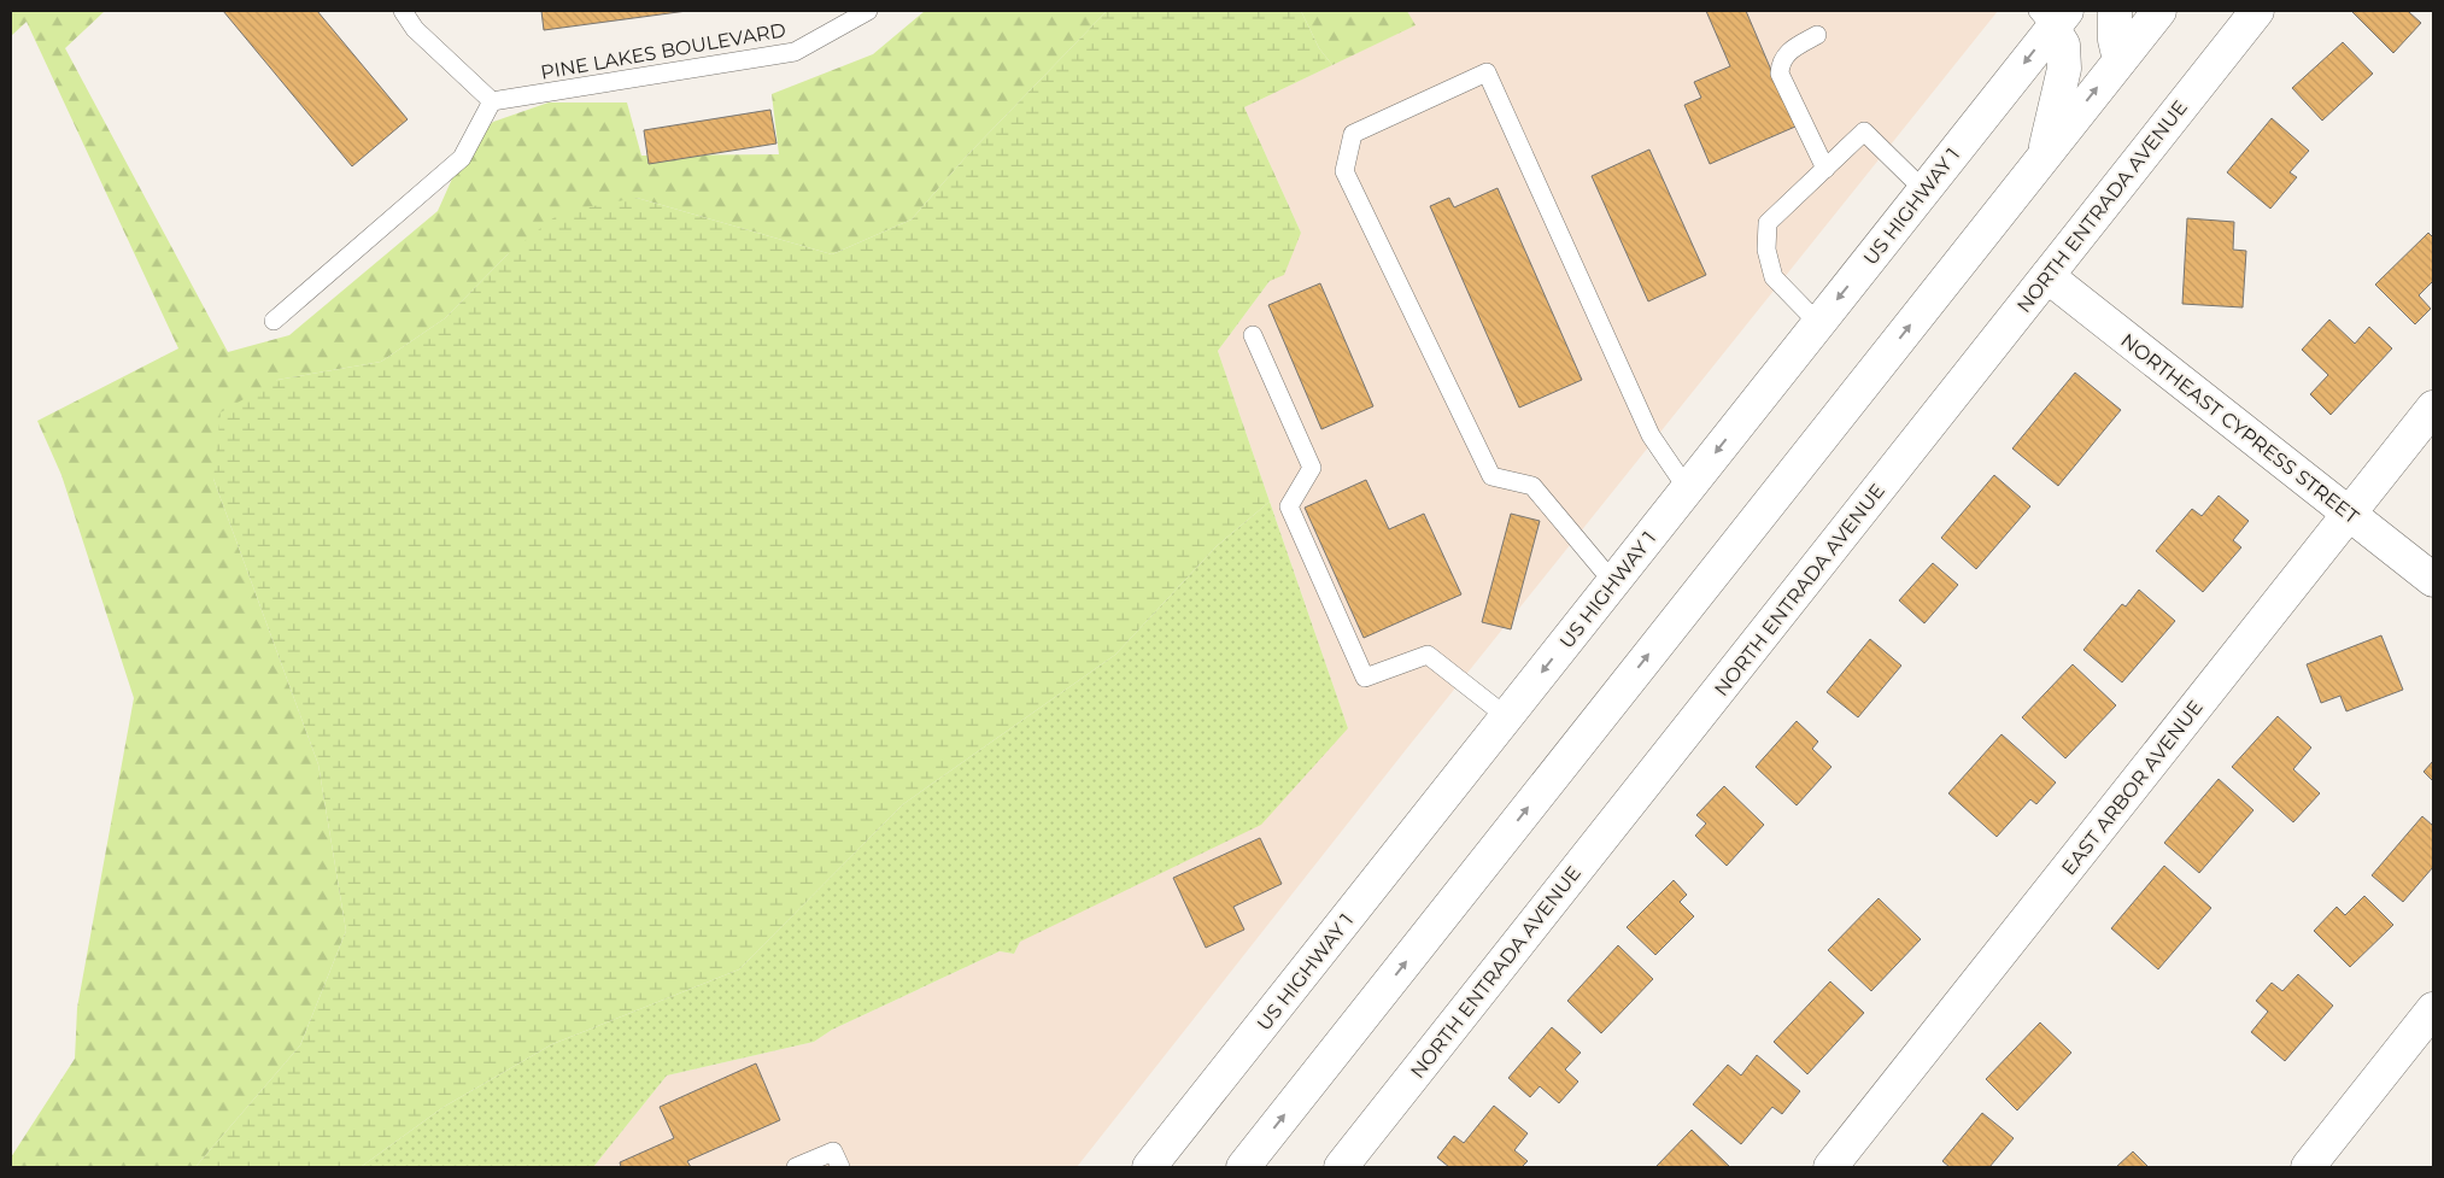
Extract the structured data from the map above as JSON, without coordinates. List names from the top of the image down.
{
  "streets": {
    "main road": [
      "US HIGHWAY 1",
      "NORTH ENTRADA AVENUE",
      "NORTHEAST CYPRESS STREET",
      "EAST ARBOR AVENUE"
    ],
    "lane": ["PINE LAKES BOULEVARD"]
  },
  "crossings": [
    ["NORTH ENTRADA AVENUE", "NORTHEAST CYPRESS STREET"],
    ["NORTHEAST CYPRESS STREET", "EAST ARBOR AVENUE"]
  ]
}
